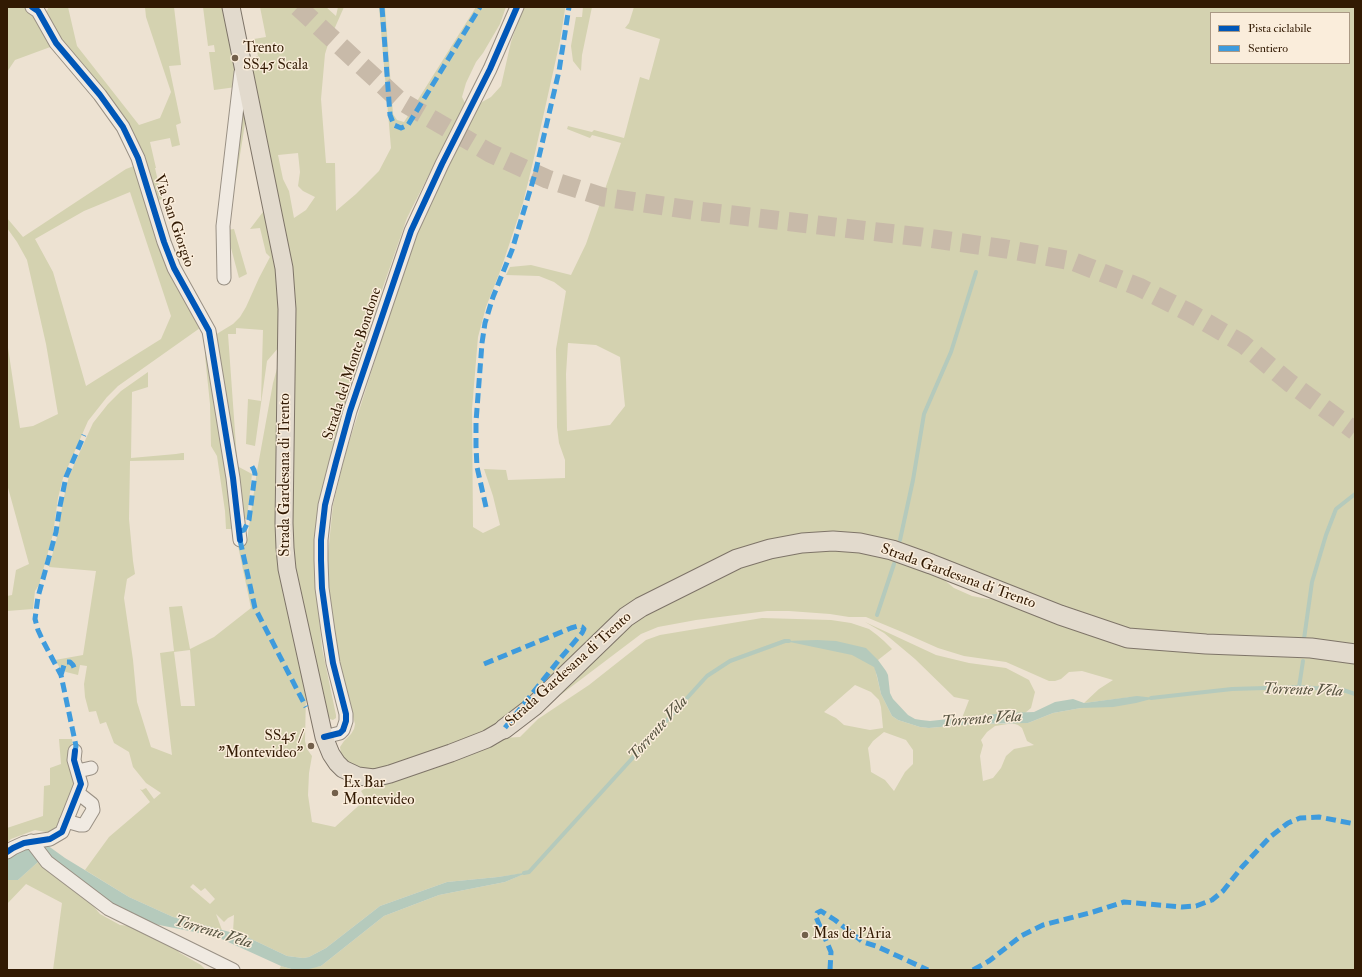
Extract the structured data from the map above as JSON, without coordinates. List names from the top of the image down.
{
  "streets": {
    "highway": ["Strada Gardesana di Trento"],
    "street": ["Via San Giorgio", "Strada del Monte Bondone"]
  },
  "crossings": [
    ["Strada del Monte Bondone", "Strada Gardesana di Trento"]
  ],
  "water": ["Torrente Vela"],
  "places": [
    "Trento SS45 Scala",
    "SS45 / \"Montevideo\"",
    "Ex Bar Montevideo",
    "Mas de l'Aria"
  ],
  "legend": ["Pista ciclabile", "Sentiero"]
}
